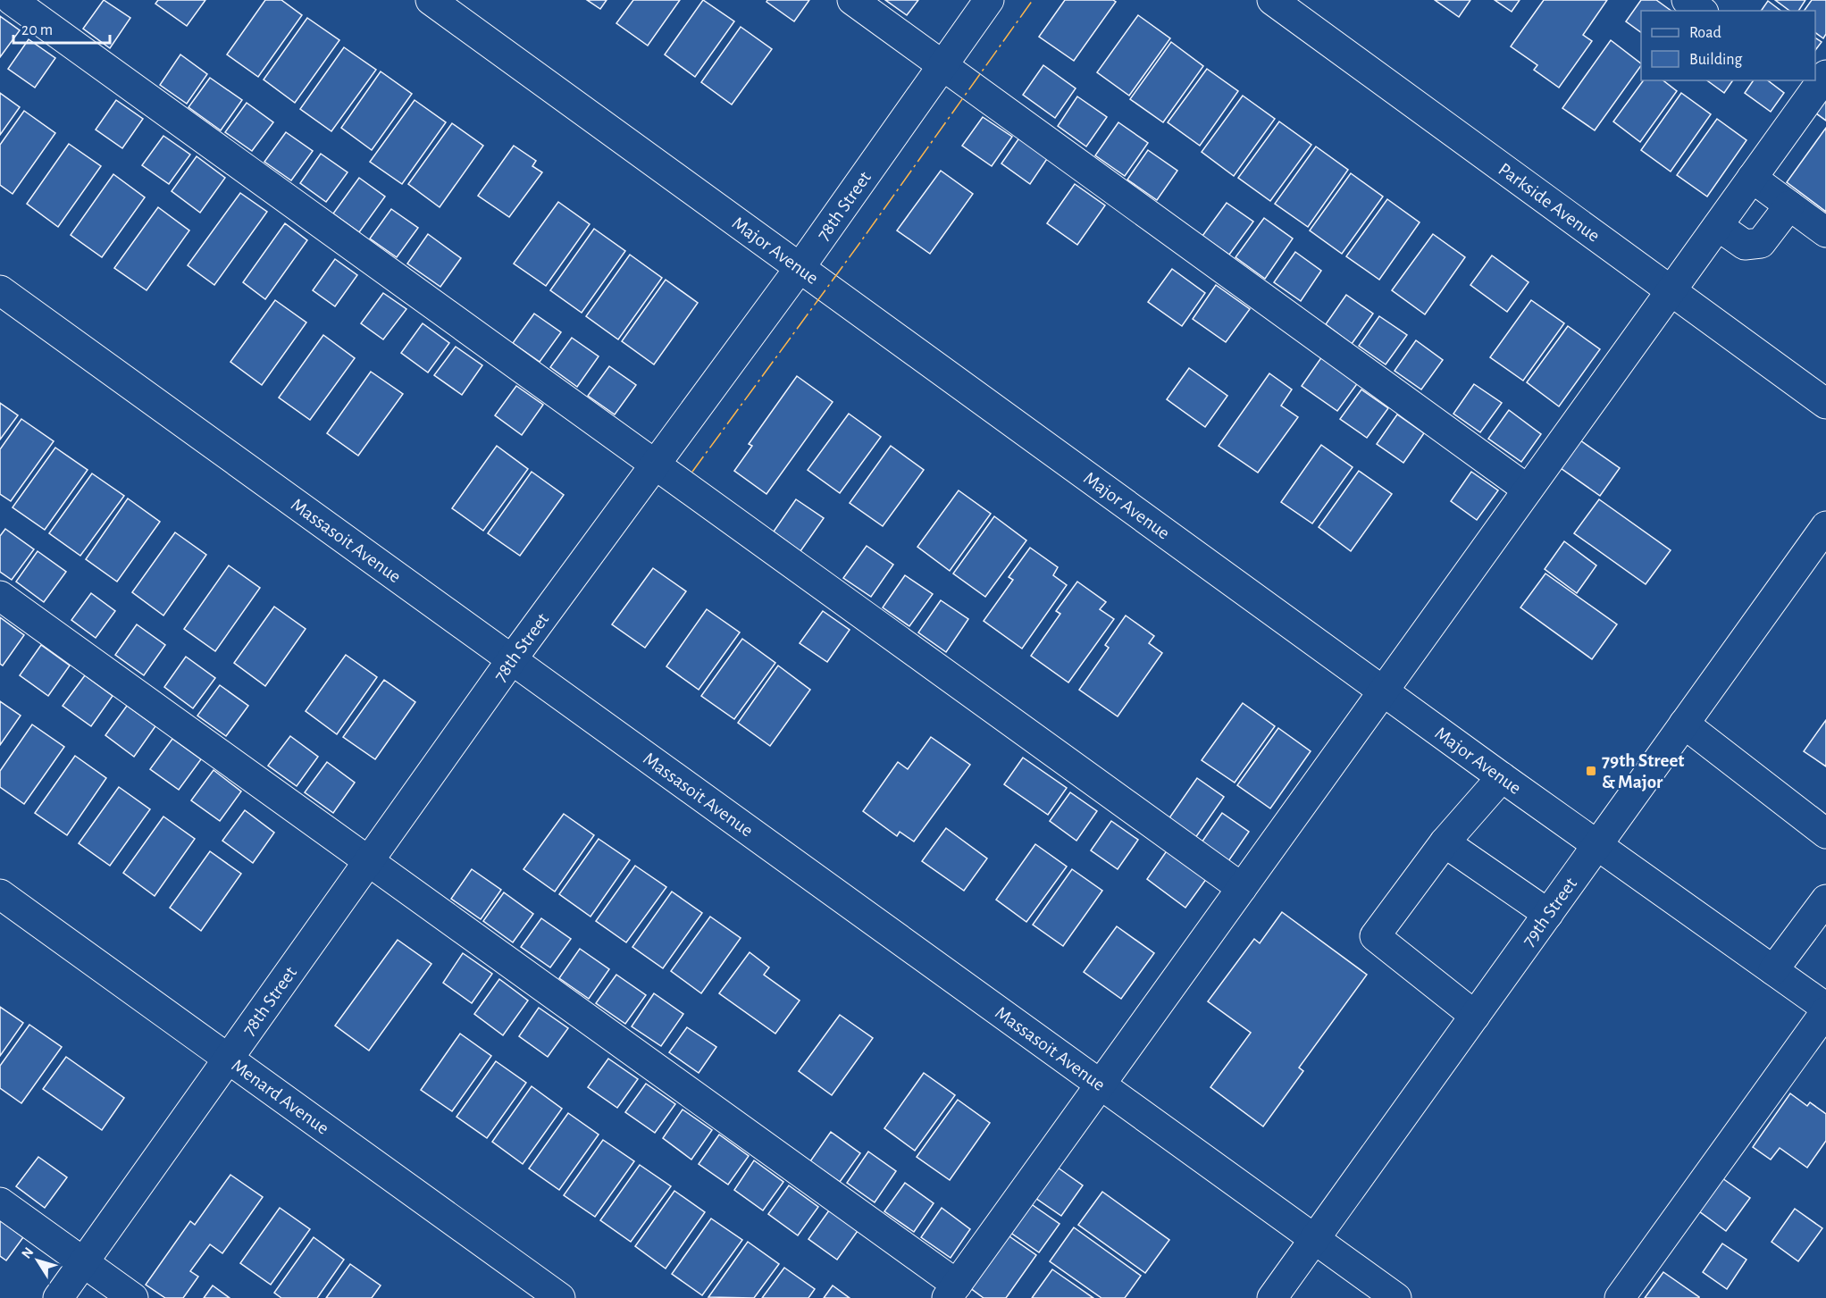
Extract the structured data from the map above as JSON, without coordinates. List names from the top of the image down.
{
  "streets": {
    "street": [
      "Parkside Avenue",
      "78th Street",
      "Major Avenue",
      "Massasoit Avenue",
      "79th Street",
      "Menard Avenue"
    ]
  },
  "crossings": [
    ["78th Street", "Major Avenue"],
    ["78th Street", "Massasoit Avenue"],
    ["78th Street", "Menard Avenue"],
    ["Major Avenue", "79th Street"],
    ["Massasoit Avenue", "79th Street"]
  ],
  "places": {
    "transit": ["79th Street & Major"]
  },
  "legend": ["Road", "Building"],
  "scale_bar": "20 m",
  "north": "top left"
}
